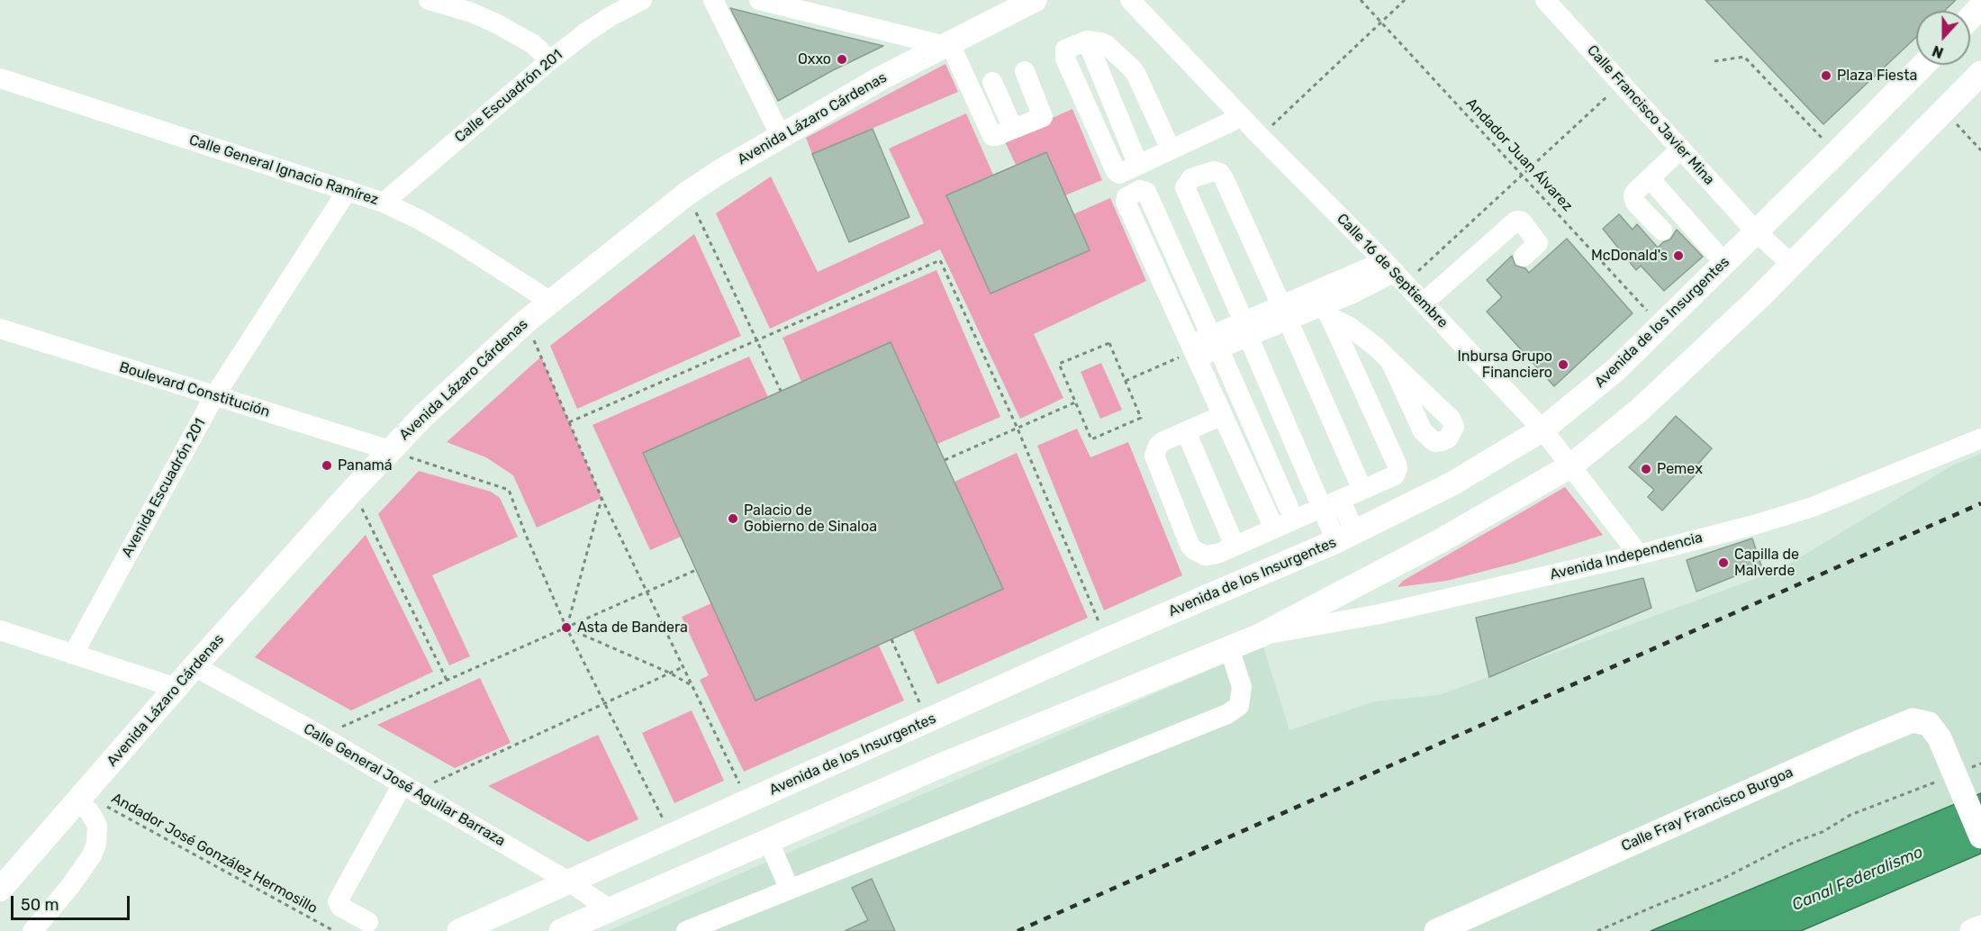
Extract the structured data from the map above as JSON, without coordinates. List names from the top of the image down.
{
  "streets": {
    "main road": ["Avenida Lázaro Cárdenas", "Avenida de los Insurgentes", "Calle Fray Francisco Burgoa"],
    "street": [
      "Calle Escuadrón 201",
      "Calle Francisco Javier Mina",
      "Calle General Ignacio Ramírez",
      "Calle 16 de Septiembre",
      "Boulevard Constitución",
      "Avenida Escuadrón 201",
      "Avenida Independencia",
      "Calle General José Aguilar Barraza"
    ],
    "path": ["Andador Juan Álvarez", "Andador José González Hermosillo"]
  },
  "crossings": [
    ["Calle Escuadrón 201", "Calle General Ignacio Ramírez"],
    ["Calle Francisco Javier Mina", "Avenida de los Insurgentes"],
    ["Avenida Lázaro Cárdenas", "Calle General Ignacio Ramírez"],
    ["Avenida Lázaro Cárdenas", "Boulevard Constitución"],
    ["Avenida Lázaro Cárdenas", "Calle General José Aguilar Barraza"],
    ["Avenida Lázaro Cárdenas", "Andador José González Hermosillo"],
    ["Andador Juan Álvarez", "Avenida de los Insurgentes"],
    ["Calle General Ignacio Ramírez", "Avenida Escuadrón 201"],
    ["Calle 16 de Septiembre", "Avenida de los Insurgentes"],
    ["Calle 16 de Septiembre", "Avenida Independencia"],
    ["Avenida de los Insurgentes", "Calle General José Aguilar Barraza"],
    ["Boulevard Constitución", "Avenida Escuadrón 201"]
  ],
  "water": ["Canal Federalismo"],
  "places": [
    "Oxxo",
    "Plaza Fiesta",
    "McDonald's",
    "Inbursa Grupo Financiero",
    "Panamá",
    "Pemex",
    "Palacio de Gobierno de Sinaloa",
    "Capilla de Malverde",
    "Asta de Bandera"
  ],
  "scale_bar": "50 m",
  "north": "bottom"
}
